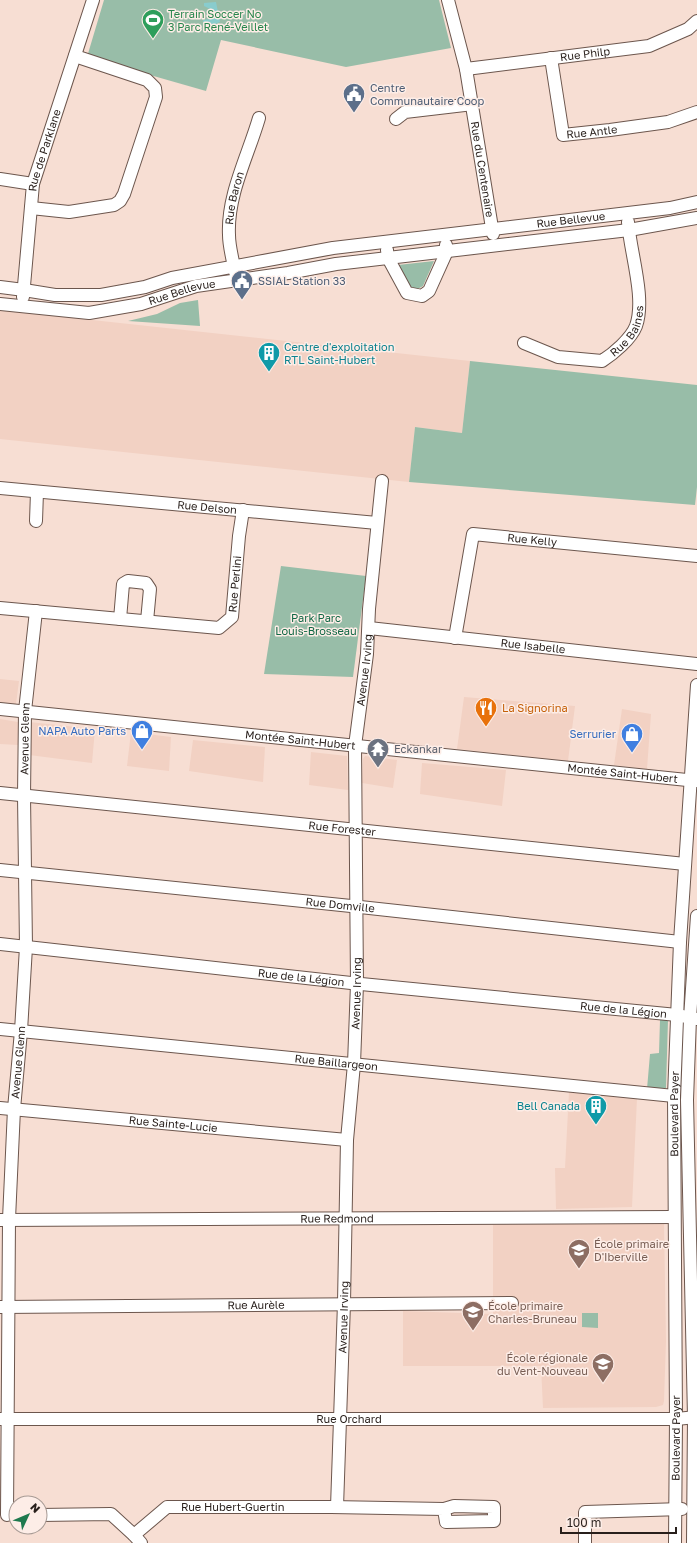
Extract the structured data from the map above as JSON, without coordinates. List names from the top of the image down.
{
  "streets": {
    "street": [
      "Rue Philp",
      "Rue Antle",
      "Rue de Parklane",
      "Rue du Centenaire",
      "Rue Baron",
      "Rue Bellevue",
      "Rue Baines",
      "Rue Delson",
      "Rue Kelly",
      "Rue Perlini",
      "Rue Isabelle",
      "Avenue Irving",
      "Avenue Glenn",
      "Montée Saint-Hubert",
      "Rue Forester",
      "Rue Domville",
      "Rue de la Légion",
      "Rue Baillargeon",
      "Boulevard Payer",
      "Rue Sainte-Lucie",
      "Rue Redmond",
      "Rue Aurèle",
      "Rue Orchard",
      "Rue Hubert-Guertin"
    ]
  },
  "crossings": [
    ["Rue Philp", "Rue Antle"],
    ["Rue Philp", "Rue du Centenaire"],
    ["Rue de Parklane", "Rue Bellevue"],
    ["Rue du Centenaire", "Rue Bellevue"],
    ["Rue Baron", "Rue Bellevue"],
    ["Rue Bellevue", "Rue Baines"],
    ["Rue Delson", "Rue Perlini"],
    ["Rue Delson", "Avenue Irving"],
    ["Rue Kelly", "Rue Isabelle"],
    ["Rue Perlini", "Avenue Glenn"],
    ["Rue Isabelle", "Avenue Irving"],
    ["Avenue Irving", "Montée Saint-Hubert"],
    ["Avenue Irving", "Rue Forester"],
    ["Avenue Irving", "Rue Domville"],
    ["Avenue Irving", "Rue de la Légion"],
    ["Avenue Irving", "Rue Baillargeon"],
    ["Avenue Irving", "Rue Sainte-Lucie"],
    ["Avenue Irving", "Rue Redmond"],
    ["Avenue Irving", "Rue Aurèle"],
    ["Avenue Irving", "Rue Orchard"],
    ["Avenue Irving", "Rue Hubert-Guertin"],
    ["Avenue Glenn", "Montée Saint-Hubert"],
    ["Avenue Glenn", "Rue Forester"],
    ["Avenue Glenn", "Rue Domville"],
    ["Avenue Glenn", "Rue de la Légion"],
    ["Avenue Glenn", "Rue Baillargeon"],
    ["Avenue Glenn", "Rue Sainte-Lucie"],
    ["Avenue Glenn", "Rue Redmond"],
    ["Avenue Glenn", "Rue Aurèle"],
    ["Avenue Glenn", "Rue Orchard"],
    ["Montée Saint-Hubert", "Boulevard Payer"],
    ["Rue Forester", "Boulevard Payer"],
    ["Rue Domville", "Boulevard Payer"],
    ["Rue de la Légion", "Boulevard Payer"],
    ["Rue Baillargeon", "Boulevard Payer"],
    ["Boulevard Payer", "Rue Redmond"],
    ["Boulevard Payer", "Rue Orchard"]
  ],
  "parks": ["Park Parc Louis-Brosseau"],
  "places": {
    "sports": ["Terrain Soccer No 3 Parc René-Veillet"],
    "public building": ["Centre Communautaire Coop", "SSIAL Station 33"],
    "building": ["Centre d'exploitation RTL Saint-Hubert", "Bell Canada"],
    "restaurant": ["La Signorina"],
    "shop": ["NAPA Auto Parts", "Serrurier"],
    "temple": ["Eckankar"],
    "school or university": ["École primaire D'Iberville", "École primaire Charles-Bruneau", "École régionale du Vent-Nouveau"]
  },
  "scale_bar": "100 m",
  "north": "top right"
}
